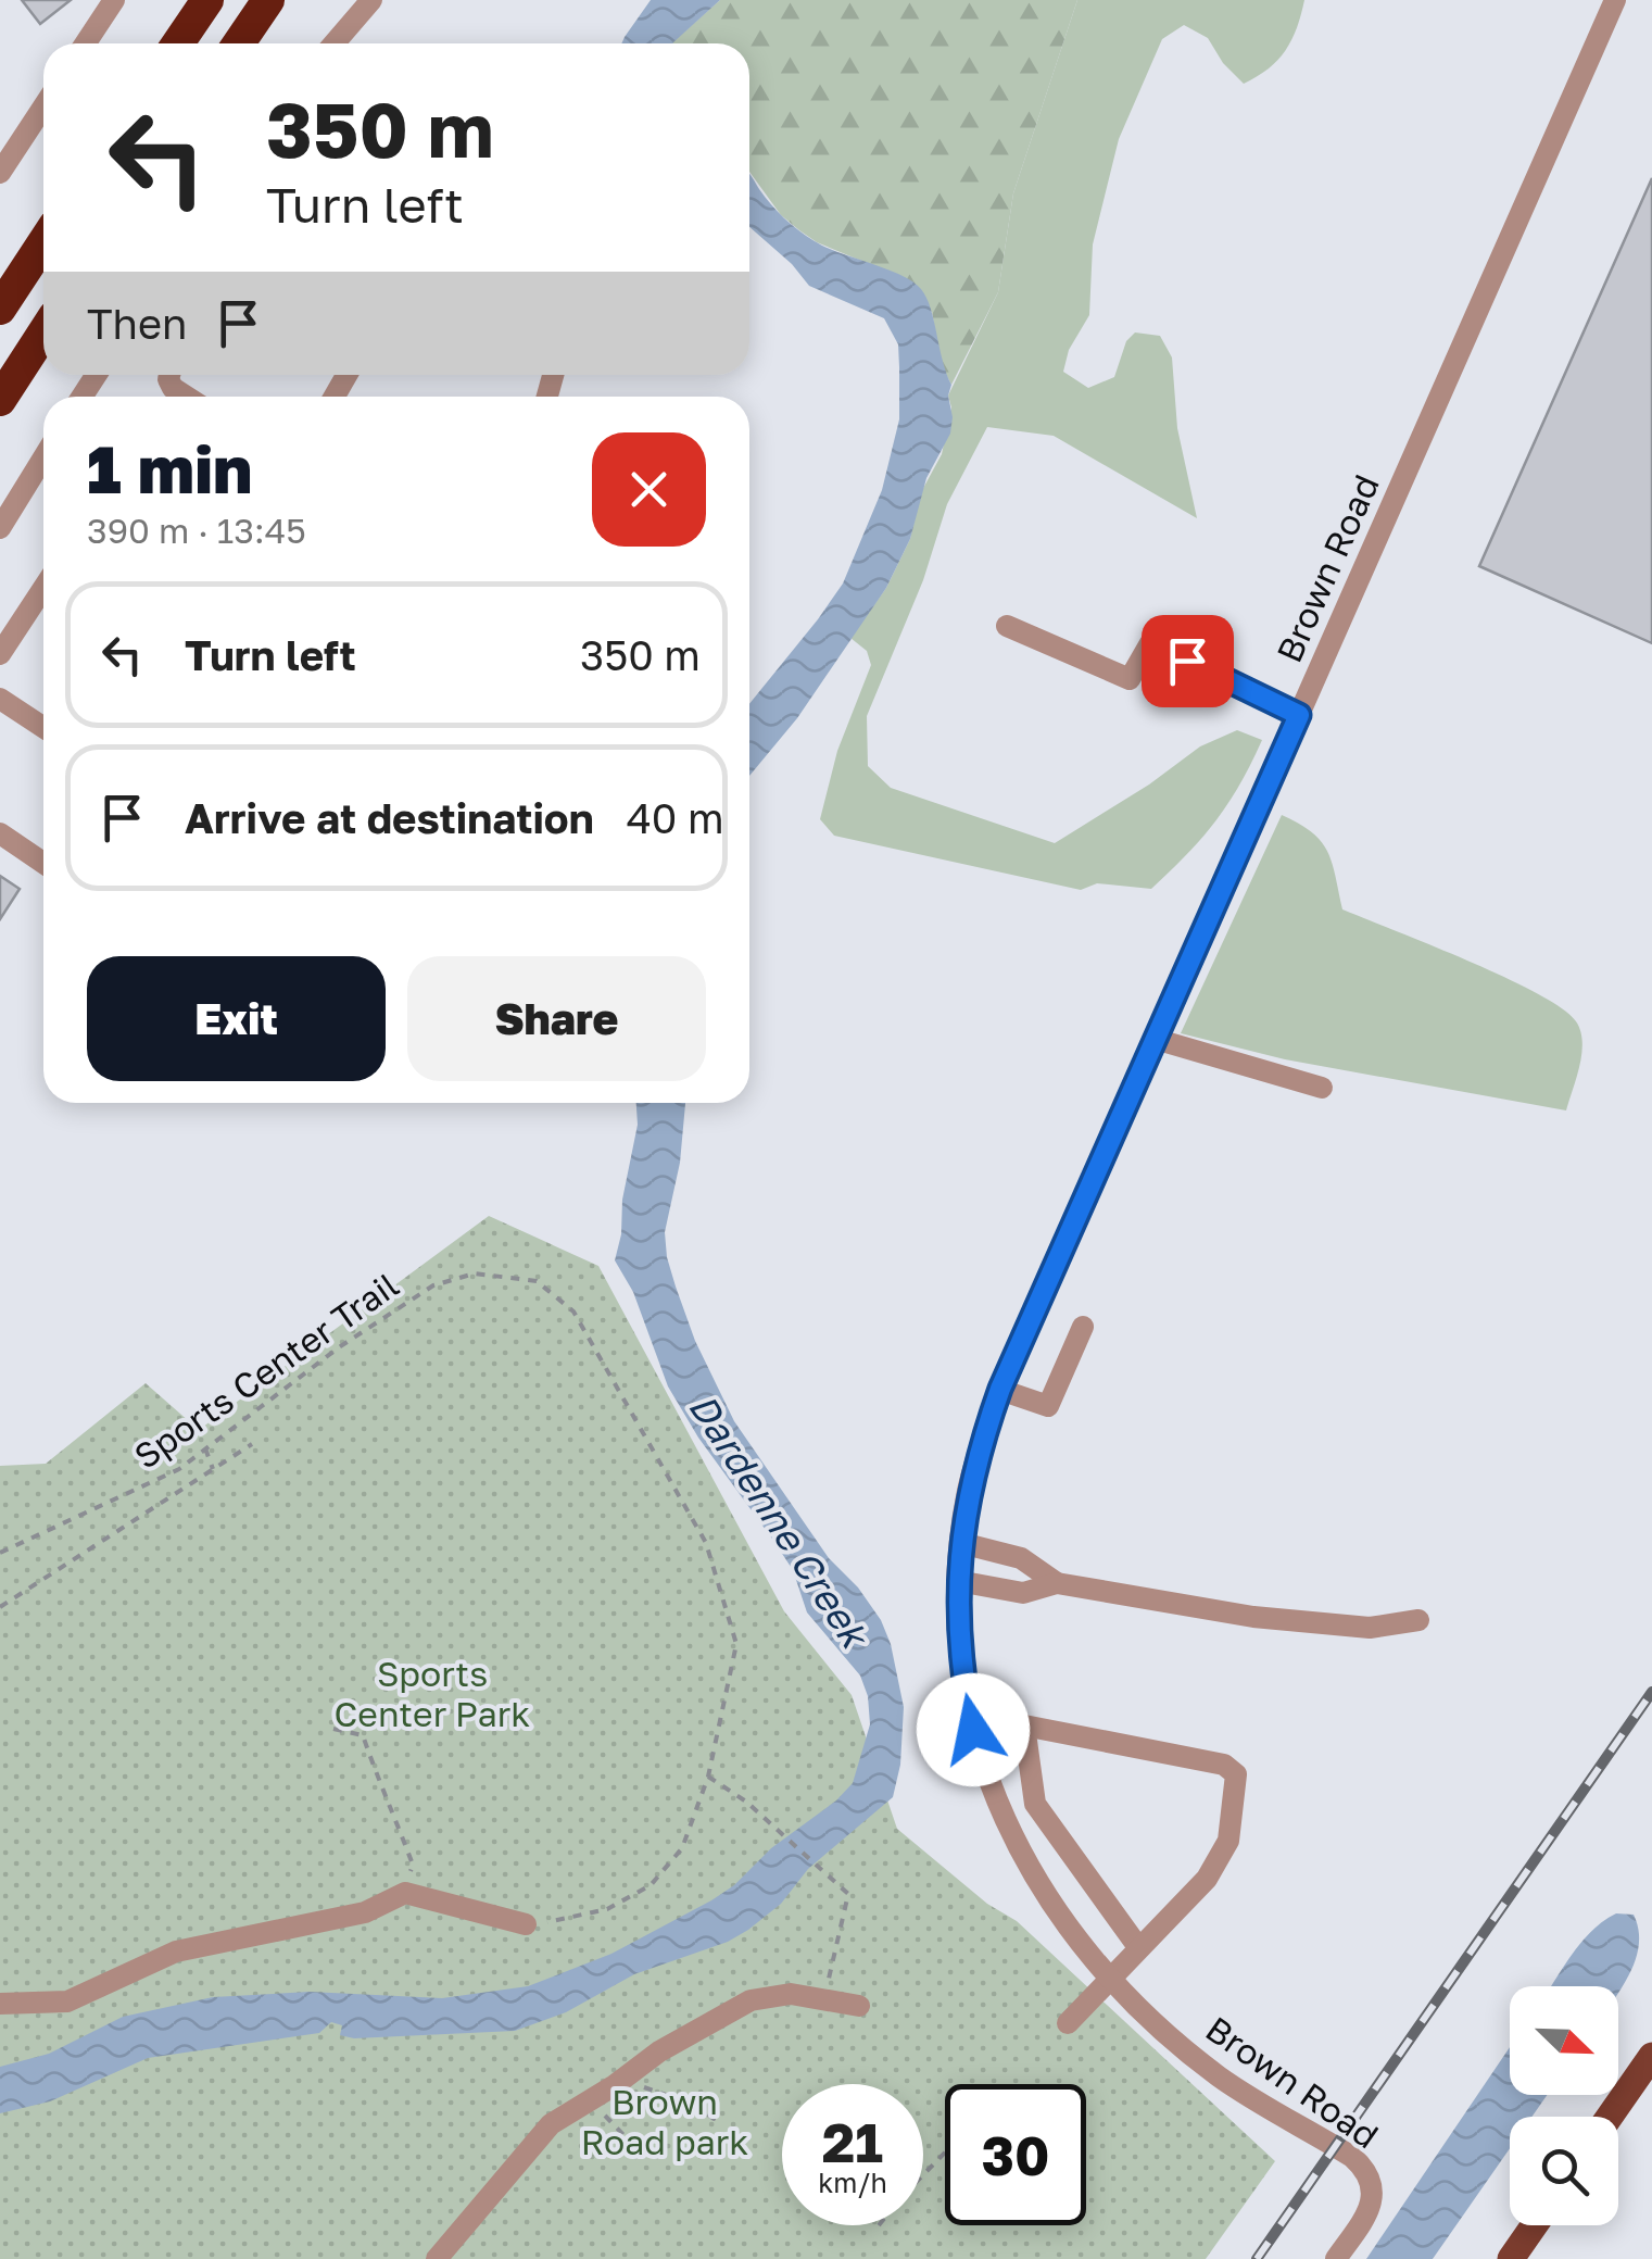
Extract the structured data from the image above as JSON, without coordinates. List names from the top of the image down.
{
  "streets": {
    "street": ["Brown Road"],
    "path": ["Sports Center Trail"]
  },
  "water": ["Dardenne Creek"],
  "parks": ["Sports Center Park", "Brown Road park"],
  "north": "bottom right",
  "page": {
    "turn": ["350 m", "Turn left"],
    "then": "Then",
    "heading": ["1 min", "390 m · 13:45"],
    "list": [
      {
        "name": "Turn left",
        "value": "350 m"
      },
      {
        "name": "Arrive at destination",
        "value": "40 m"
      }
    ],
    "buttons": ["Exit", "Share"],
    "speed": "21 km/h",
    "limit": "30"
  }
}
